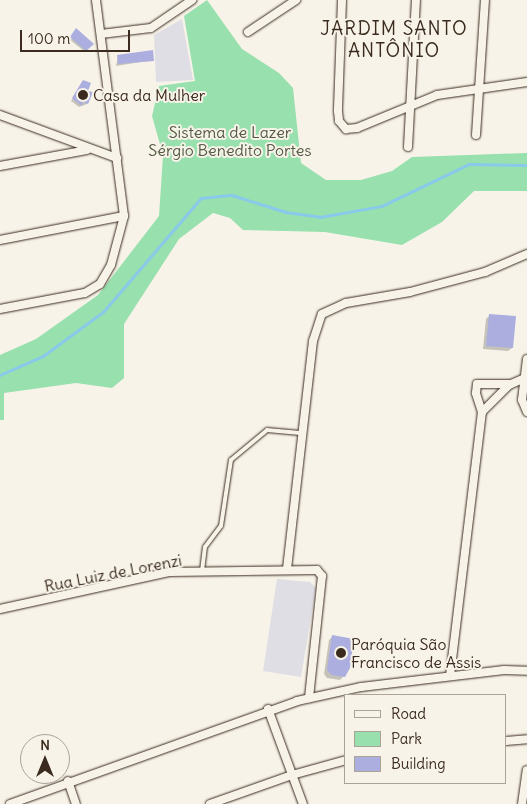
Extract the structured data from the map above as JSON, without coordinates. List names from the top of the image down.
{
  "streets": {
    "street": ["Rua Luiz de Lorenzi"]
  },
  "districts": ["JARDIM SANTO ANTÔNIO"],
  "parks": ["Sistema de Lazer Sérgio Benedito Portes"],
  "places": ["Casa da Mulher", "Paróquia São Francisco de Assis"],
  "legend": ["Road", "Park", "Building"],
  "scale_bar": "100 m",
  "north": "top"
}
